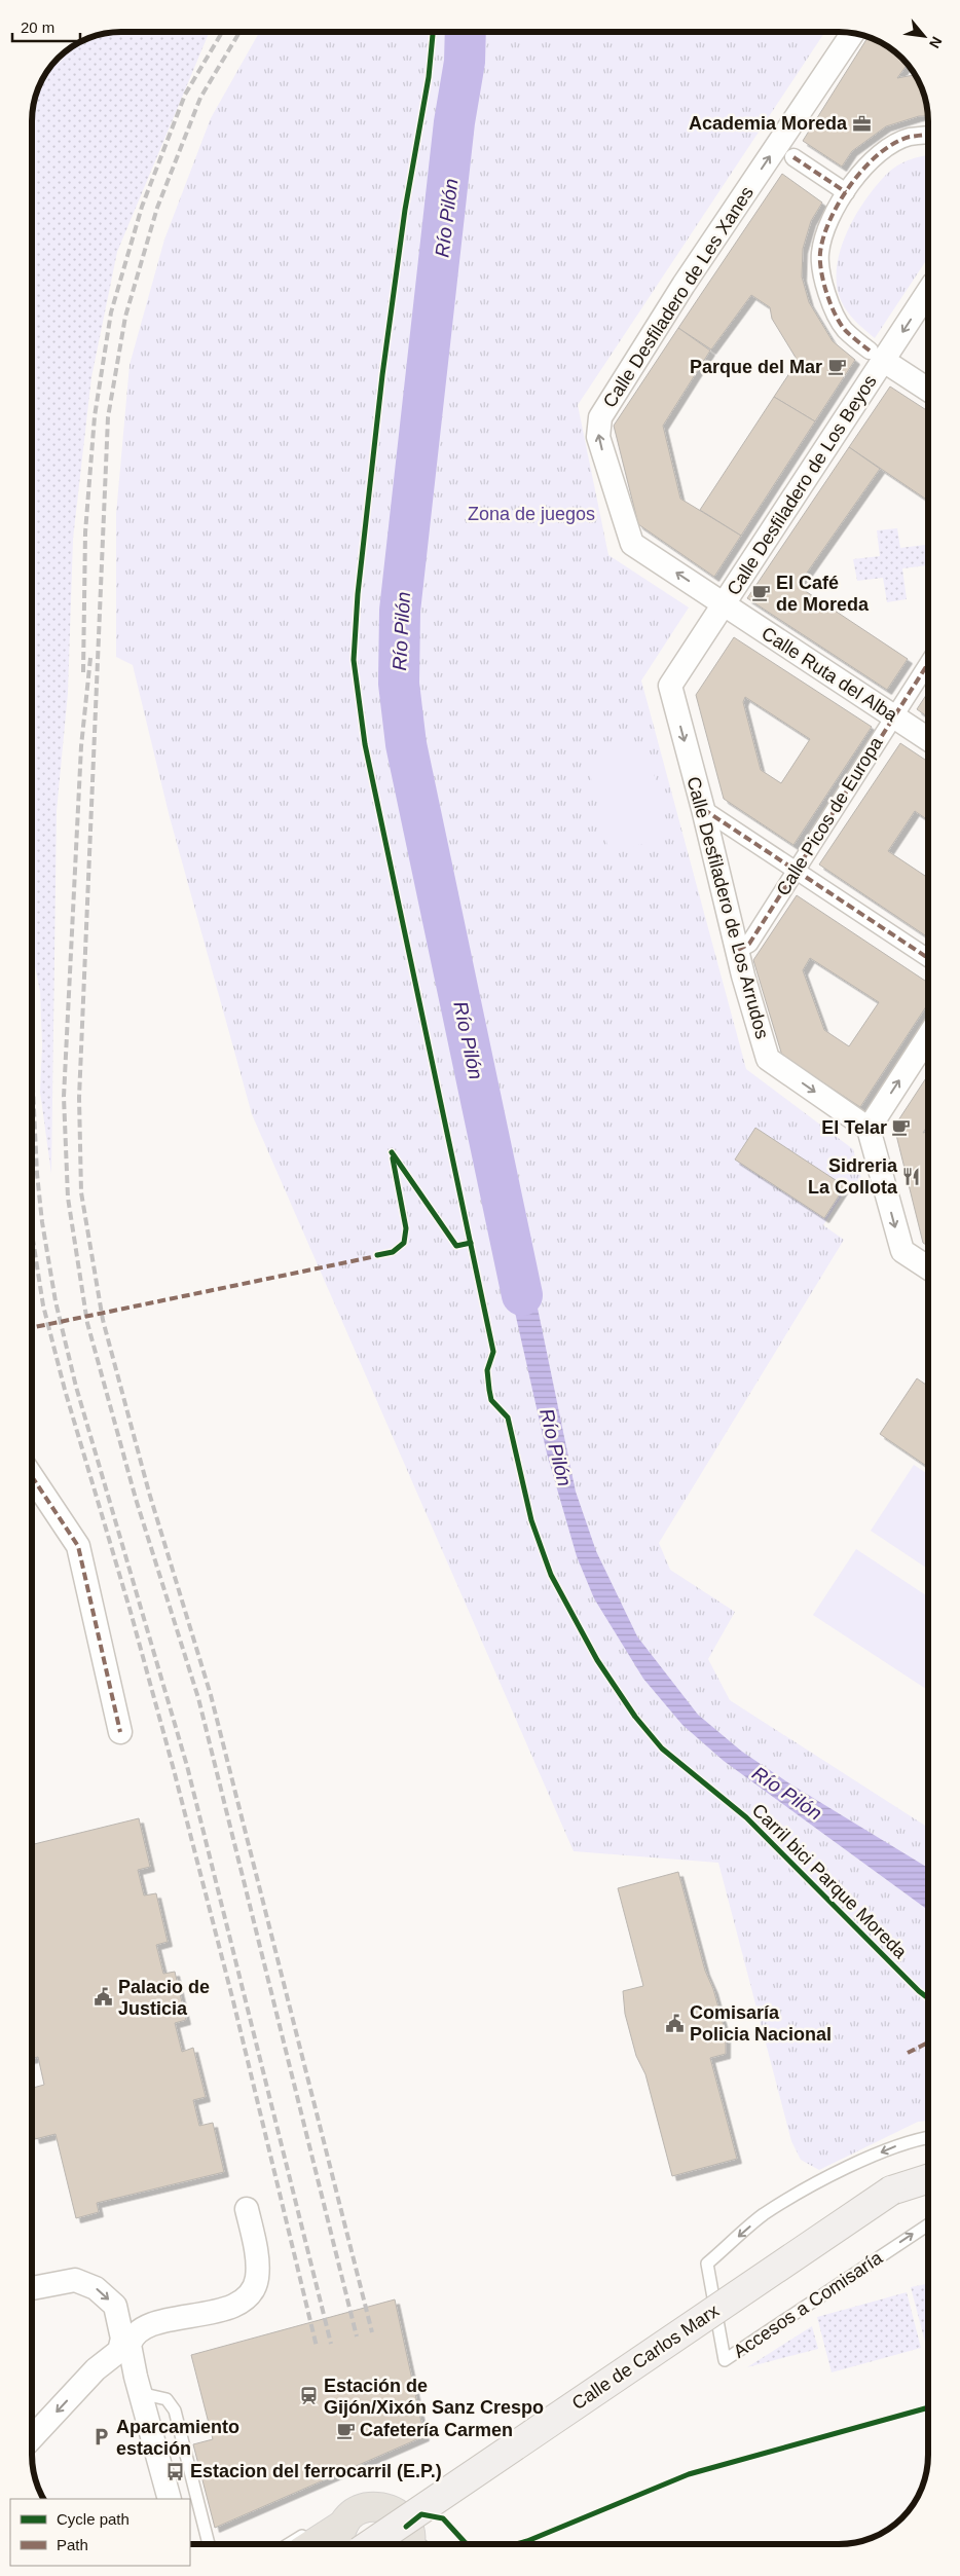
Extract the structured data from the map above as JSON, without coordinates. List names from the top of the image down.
{
  "streets": {
    "main road": ["Calle de Carlos Marx"],
    "street": [
      "Calle Desfiladero de Les Xanes",
      "Calle Desfiladero de Los Beyos",
      "Calle Ruta del Alba",
      "Calle Picos de Europa",
      "Calle Desfiladero de Los Arrudos"
    ],
    "lane": ["Accesos a Comisaría"],
    "cycle path": ["Carril bici Parque Moreda"]
  },
  "crossings": [
    ["Calle Desfiladero de Les Xanes", "Calle Desfiladero de Los Beyos"],
    ["Calle Desfiladero de Les Xanes", "Calle Ruta del Alba"],
    ["Calle Desfiladero de Los Beyos", "Calle Ruta del Alba"],
    ["Calle Desfiladero de Los Beyos", "Calle Desfiladero de Los Arrudos"],
    ["Calle Ruta del Alba", "Calle Picos de Europa"],
    ["Calle Picos de Europa", "Calle Desfiladero de Los Arrudos"]
  ],
  "one_way": ["Calle Desfiladero de Les Xanes", "Calle Desfiladero de Los Arrudos"],
  "water": ["Río Pilón"],
  "parks": ["Zona de juegos"],
  "places": {
    "office": ["Academia Moreda"],
    "cafe": [
      "Parque del Mar",
      "El Café de Moreda",
      "El Telar",
      "Cafetería Carmen"
    ],
    "restaurant": ["Sidreria La Collota"],
    "public building": ["Palacio de Justicia", "Comisaría Policia Nacional"],
    "station": ["Estación de Gijón/Xixón Sanz Crespo"],
    "parking": ["Aparcamiento estación"],
    "bus stop": ["Estacion del ferrocarril (E.P.)"]
  },
  "legend": ["Cycle path", "Path"],
  "scale_bar": "20 m",
  "north": "bottom right"
}
